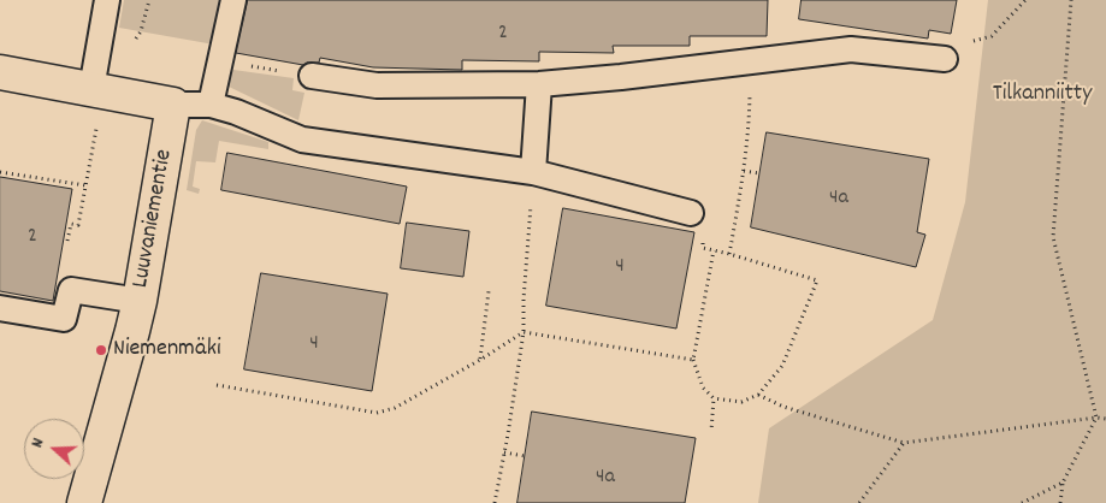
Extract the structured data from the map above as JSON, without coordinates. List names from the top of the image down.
{
  "streets": {
    "street": ["Luuvaniementie"]
  },
  "parks": ["Tilkanniitty"],
  "places": ["Niemenmäki"],
  "house_numbers": [
    "2",
    "4a",
    "2",
    "4",
    "4",
    "4a"
  ],
  "north": "left"
}
